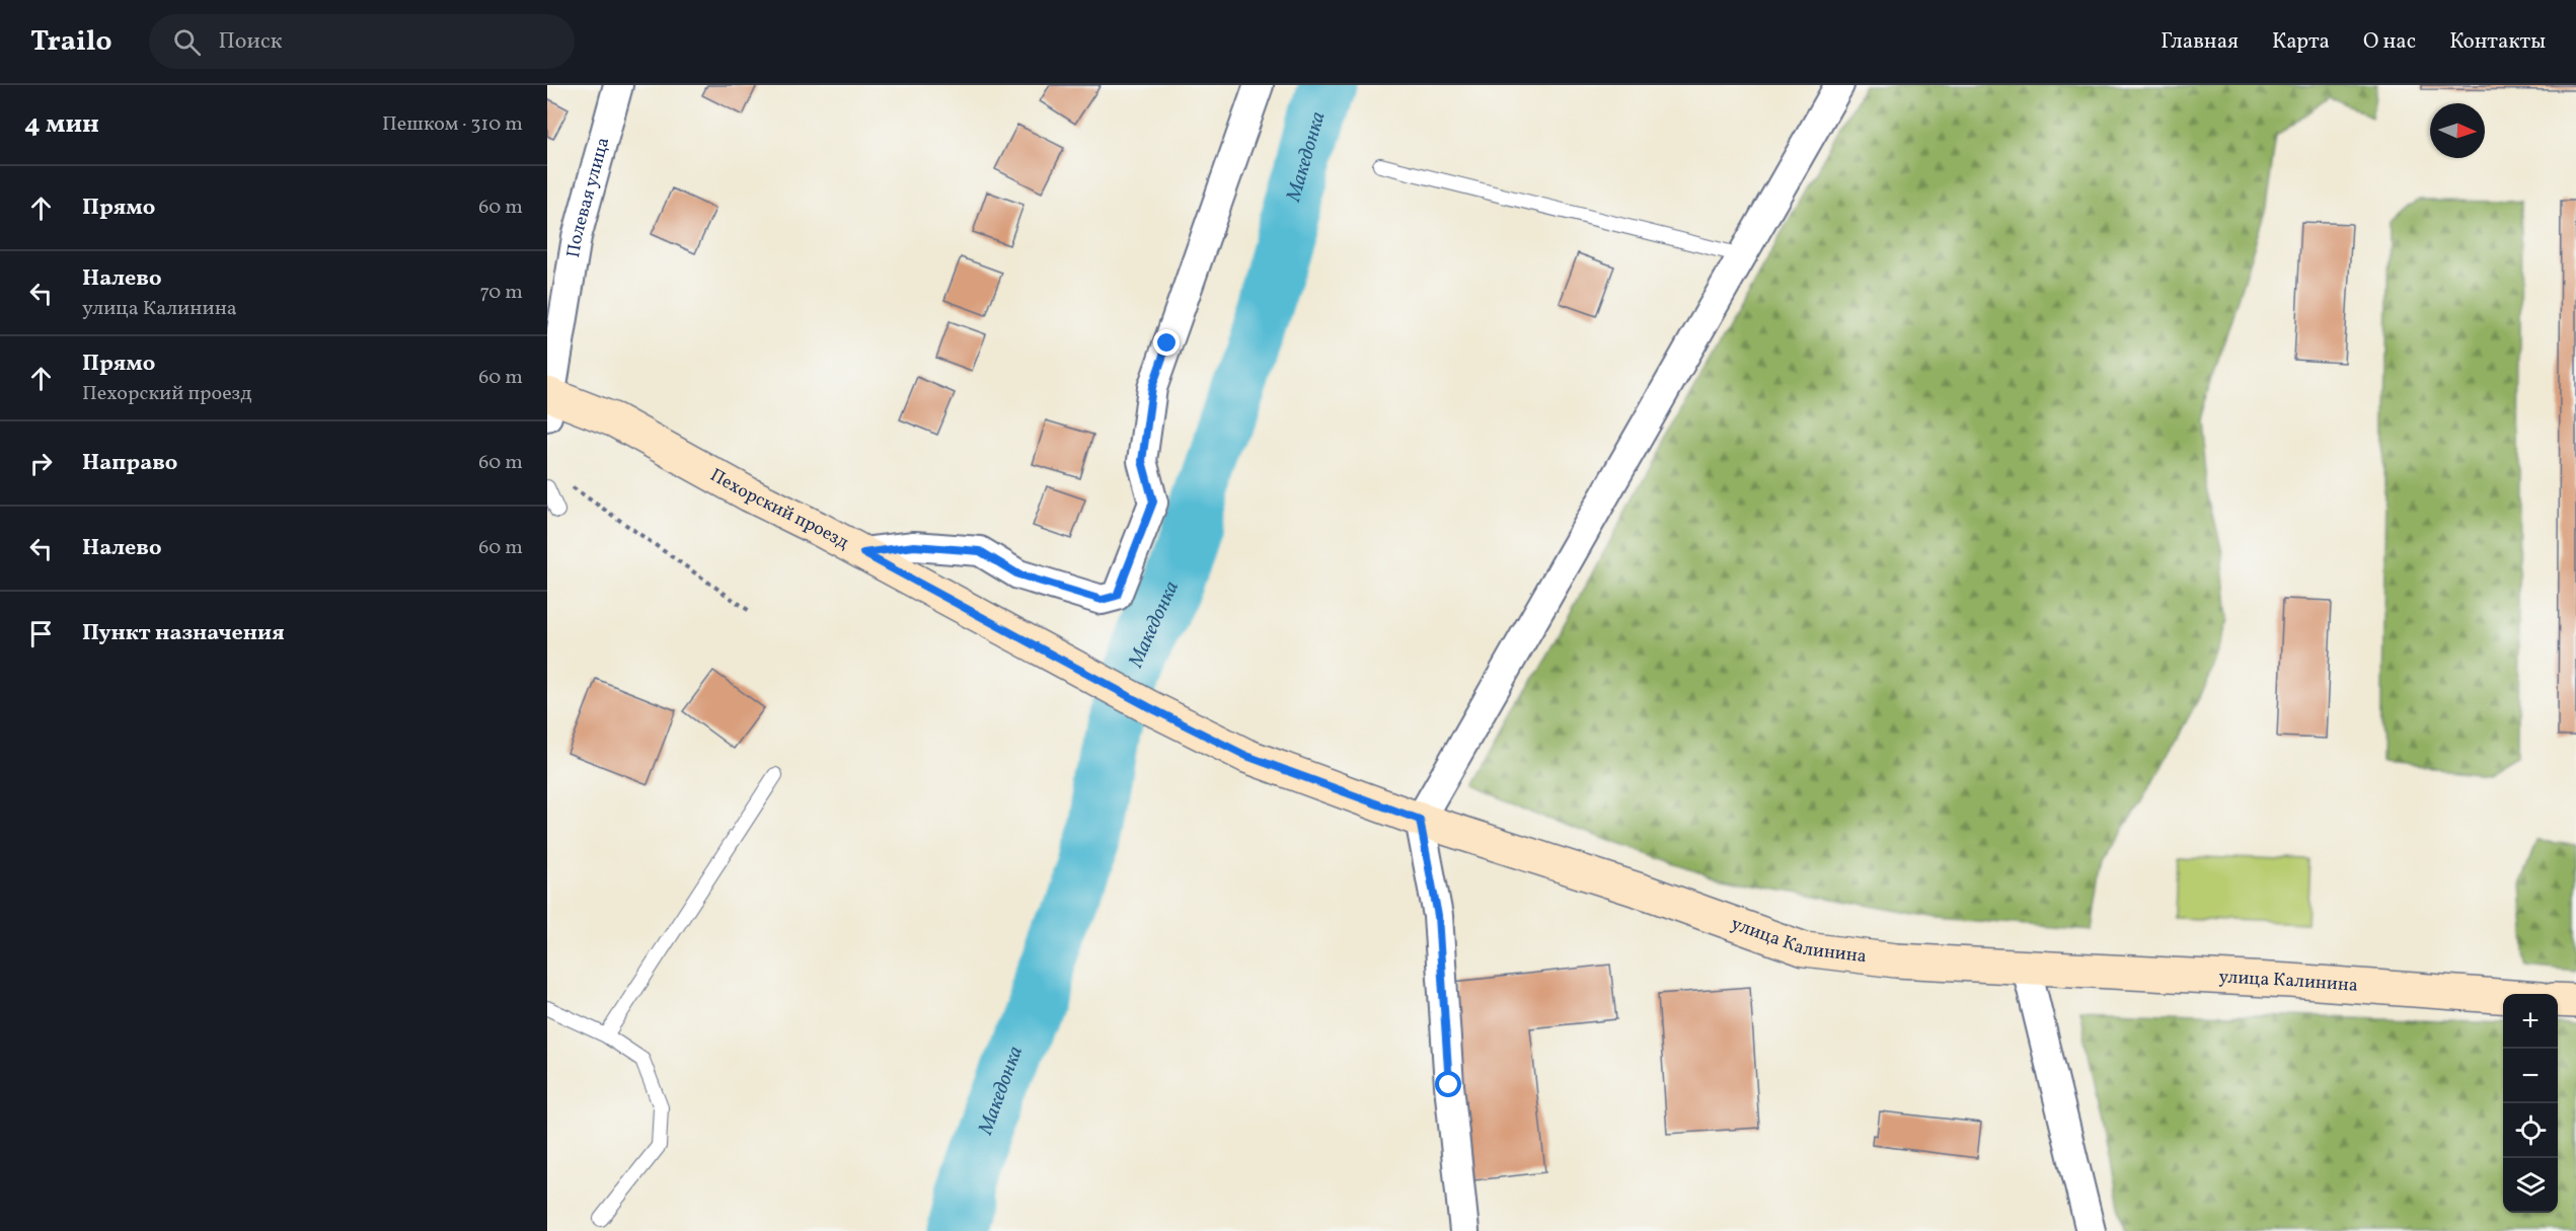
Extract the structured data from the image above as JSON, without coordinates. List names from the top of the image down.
{
  "streets": {
    "main road": ["Пехорский проезд", "улица Калинина"],
    "street": ["Полевая улица"]
  },
  "crossings": [
    ["Полевая улица", "Пехорский проезд"],
    ["Пехорский проезд", "улица Калинина"]
  ],
  "water": ["Македонка"],
  "north": "right",
  "page": {
    "header": "Trailo",
    "search": "Поиск",
    "nav": [
      "Главная",
      "Карта",
      "О нас",
      "Контакты"
    ],
    "heading": ["4 мин", "Пешком · 310 m"],
    "list": [
      ["Прямо", "60 m"],
      ["Налево", "улица Калинина", "70 m"],
      ["Прямо", "Пехорский проезд", "60 m"],
      ["Направо", "60 m"],
      ["Налево", "60 m"],
      "Пункт назначения"
    ],
    "map_buttons": ["+", "−"]
  }
}
